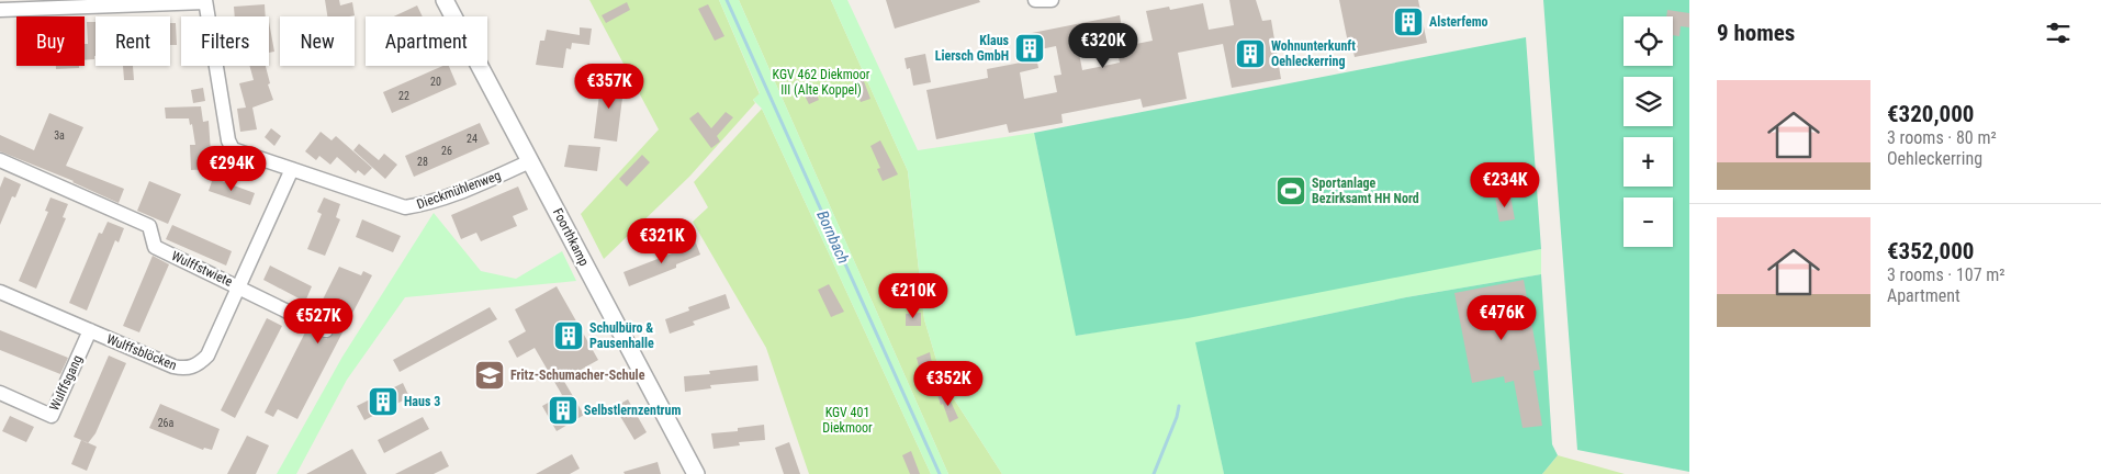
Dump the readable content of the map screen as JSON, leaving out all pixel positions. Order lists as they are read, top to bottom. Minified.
{"streets":{"street":["Dieckmühlenweg","Foorthkamp","Wulffstwiete","Wulffsblöcken","Wulffsgang"]},"crossings":[["Dieckmühlenweg","Foorthkamp"],["Dieckmühlenweg","Wulffsblöcken"],["Wulffstwiete","Wulffsblöcken"],["Wulffsblöcken","Wulffsgang"]],"water":["Bornbach"],"parks":["KGV 462 Diekmoor III (Alte Koppel)","KGV 401 Diekmoor"],"places":{"building":["Alsterfemo","Klaus Liersch GmbH","Wohnunterkunft Oehleckerring","Schulbüro & Pausenhalle","Haus 3","Selbstlernzentrum"],"sports":["Sportanlage Bezirksamt HH Nord"],"school or university":["Fritz-Schumacher-Schule"]},"house_numbers":["20","22","3a","24","26","28","26a"],"page":{"heading":"9 homes","map_buttons":["+","−"],"chip":["Buy","Rent","Filters","New","Apartment"],"price":["€320K","€357K","€294K","€234K","€321K","€210K","€476K","€527K","€352K"],"list":[{"name":"€320,000","note":"3 rooms · 80 m² · Oehleckerring"},{"name":"€352,000","note":"3 rooms · 107 m² · Apartment"}]}}
